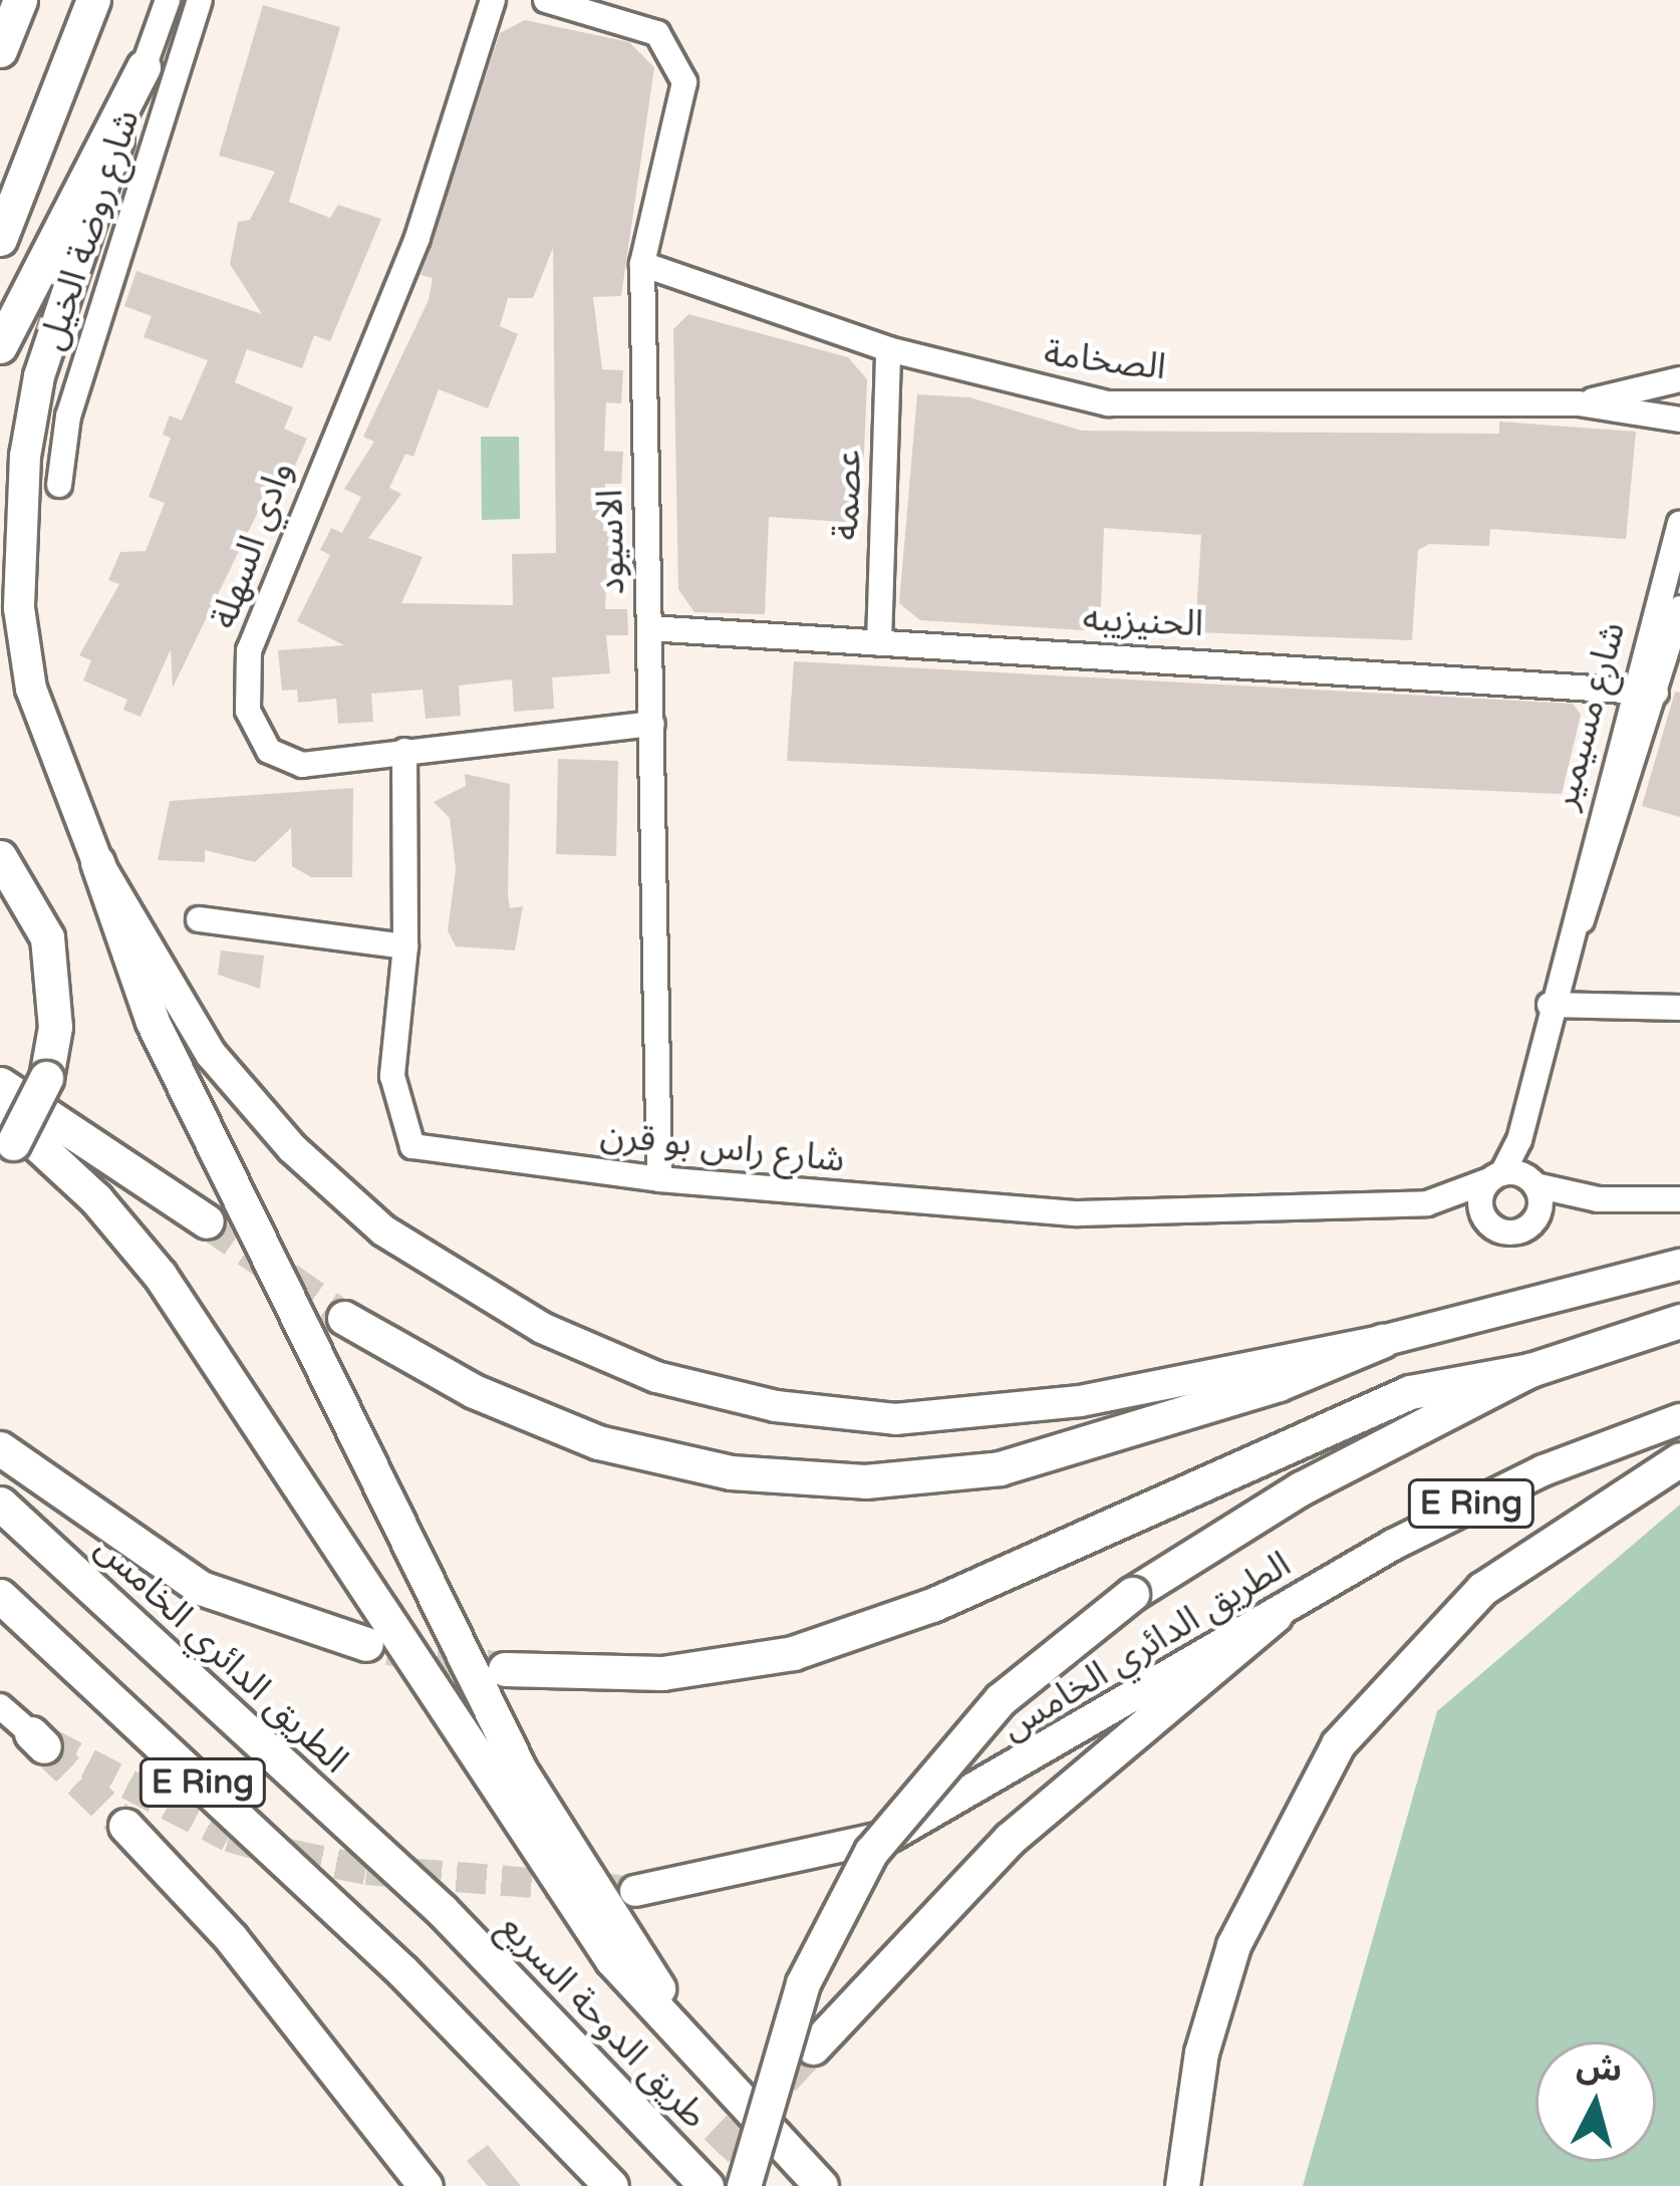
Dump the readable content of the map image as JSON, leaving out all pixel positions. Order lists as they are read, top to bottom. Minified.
{"streets":{"highway":["شارع روضة الخيل","E Ring","الطريق الدائري الخامس","طريق الدوحة السريع"],"street":["الصخامة","عصمة","الاسيود","وادي السهلة","الحنيزيبه","شارع مسيمير","شارع راس بو قرن"]},"crossings":[["الصخامة","عصمة"],["الصخامة","الاسيود"],["عصمة","الحنيزيبه"],["الاسيود","وادي السهلة"],["الاسيود","الحنيزيبه"],["الاسيود","شارع راس بو قرن"],["وادي السهلة","شارع راس بو قرن"],["الحنيزيبه","شارع مسيمير"],["شارع مسيمير","شارع راس بو قرن"],["الطريق الدائري الخامس","طريق الدوحة السريع"]],"north":"top"}
